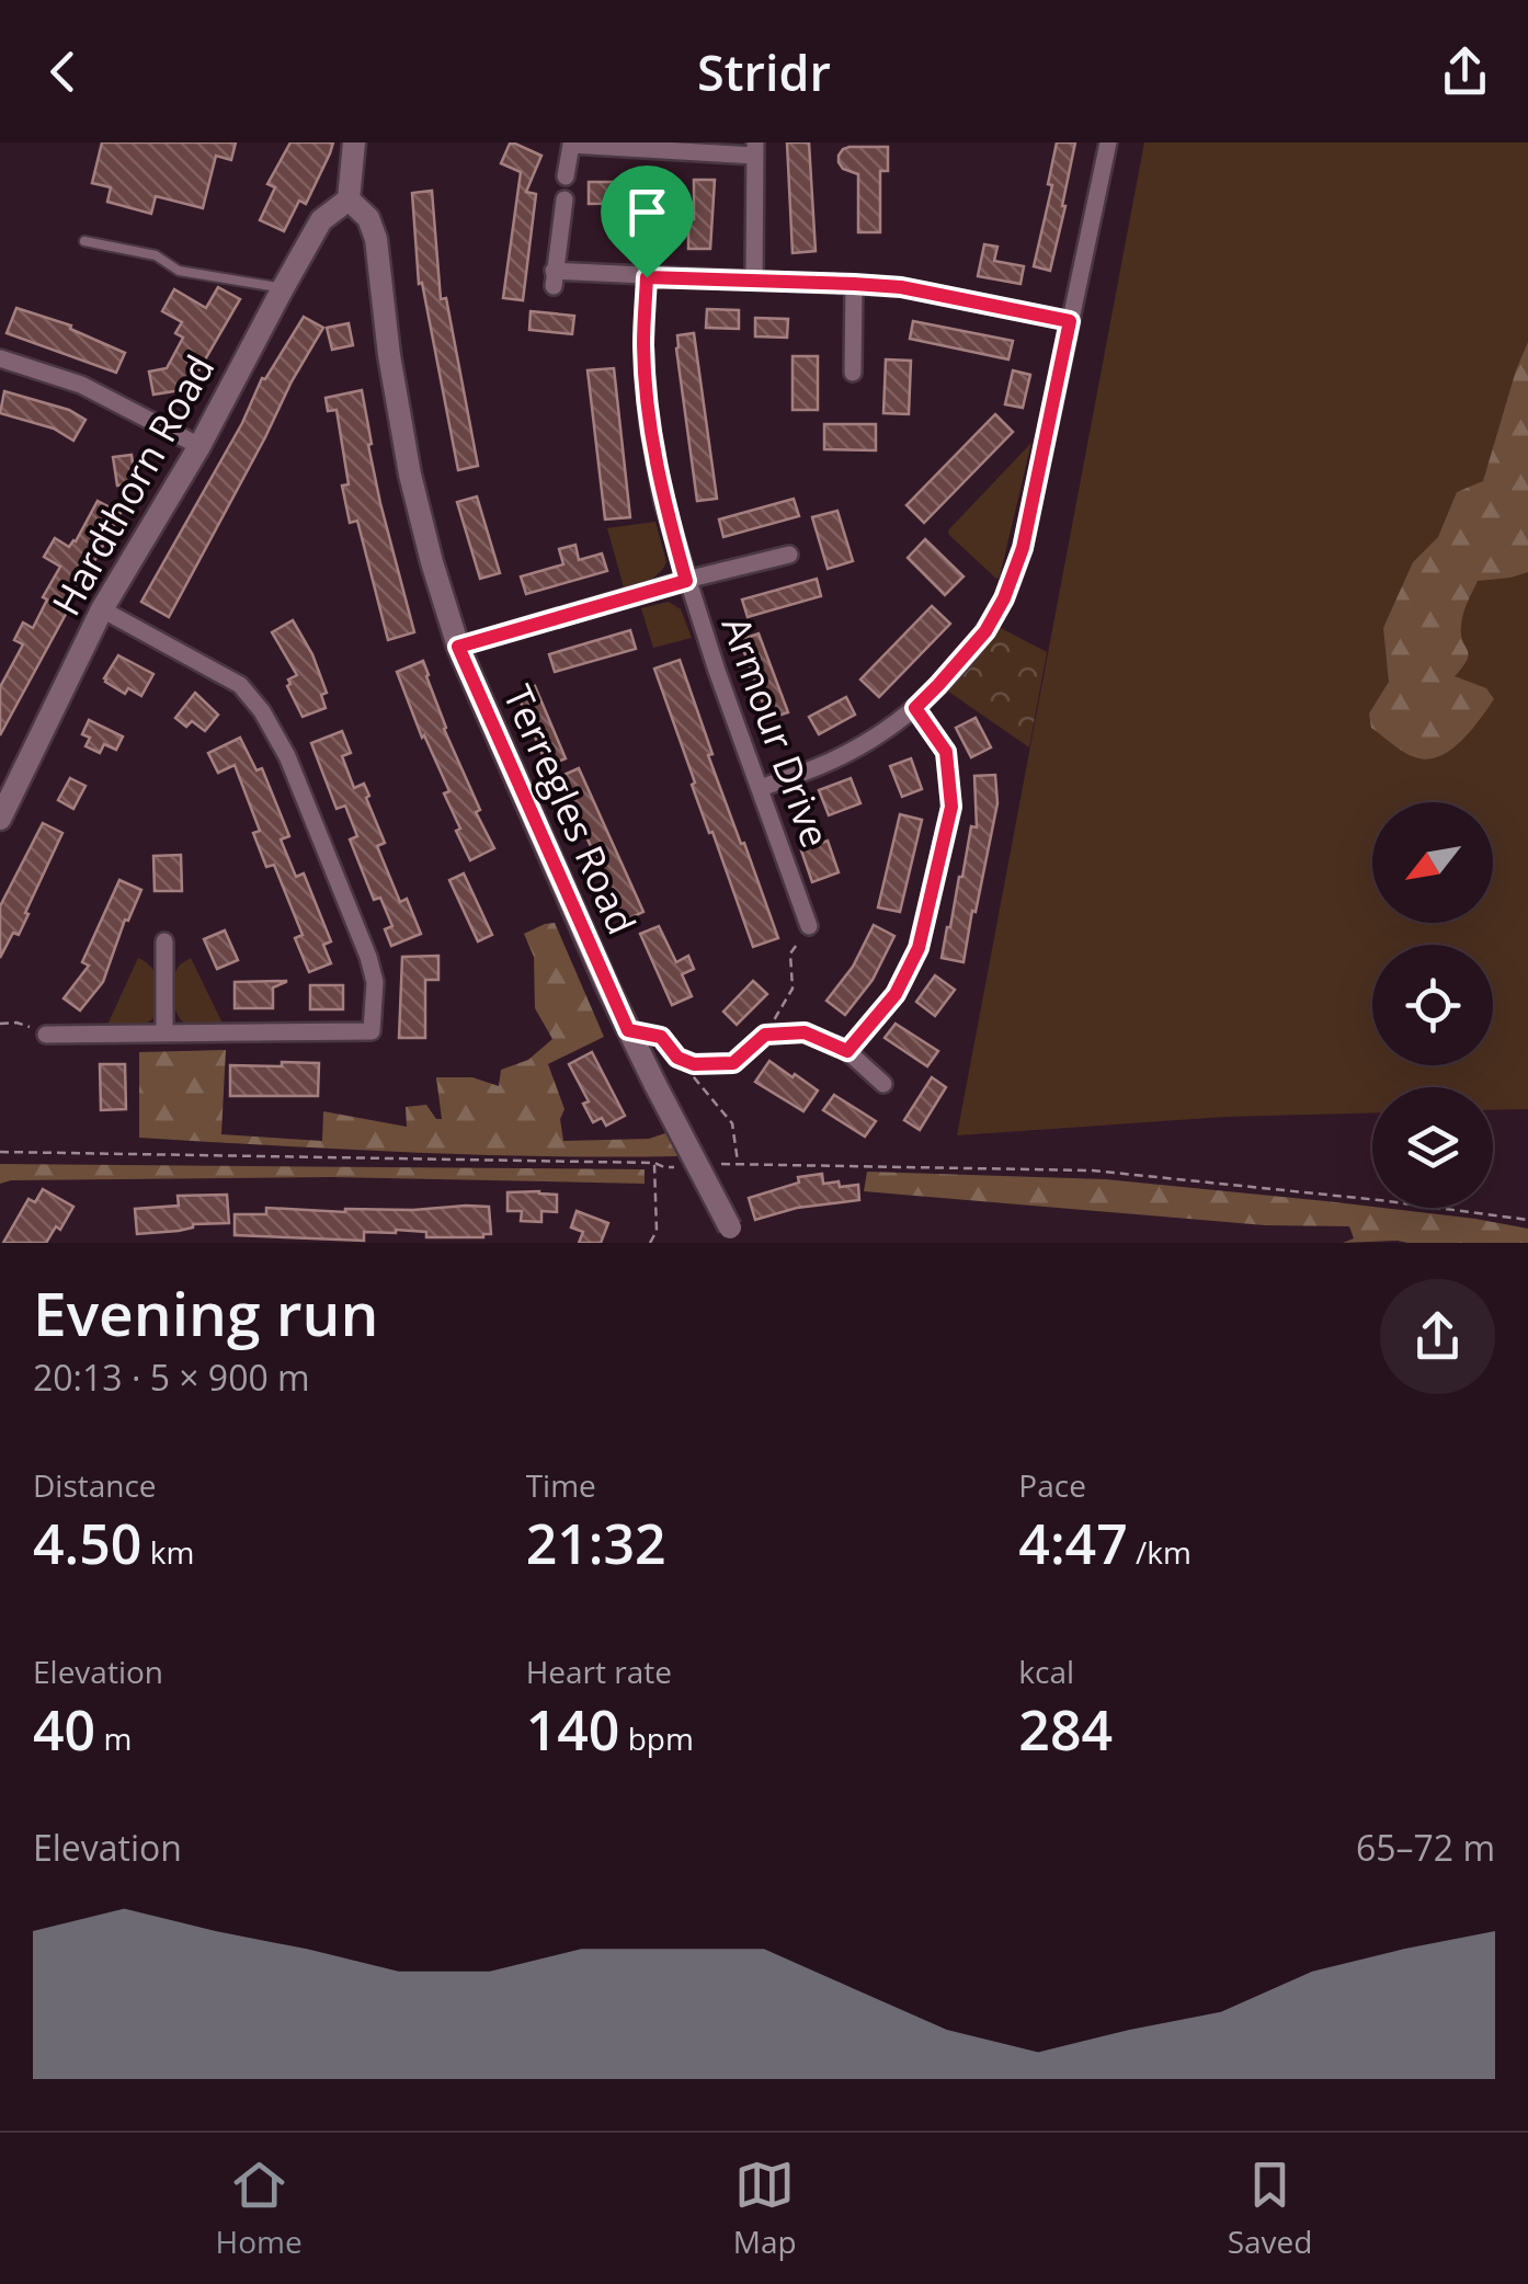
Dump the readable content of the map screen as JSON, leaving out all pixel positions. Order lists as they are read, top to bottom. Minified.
{"streets":{"street":["Hardthorn Road","Armour Drive","Terregles Road"]},"crossings":[["Hardthorn Road","Terregles Road"]],"north":"bottom left","page":{"header":"Stridr","heading":["Evening run","20:13 · 5 × 900 m"],"stats":[["Distance","4.50 km"],["Time","21:32"],["Pace","4:47 /km"],["Elevation","40 m"],["Heart rate","140 bpm"],["kcal","284"]],"chart":["Elevation","65–72 m"],"tabs":["Home","Map","Saved"]}}
